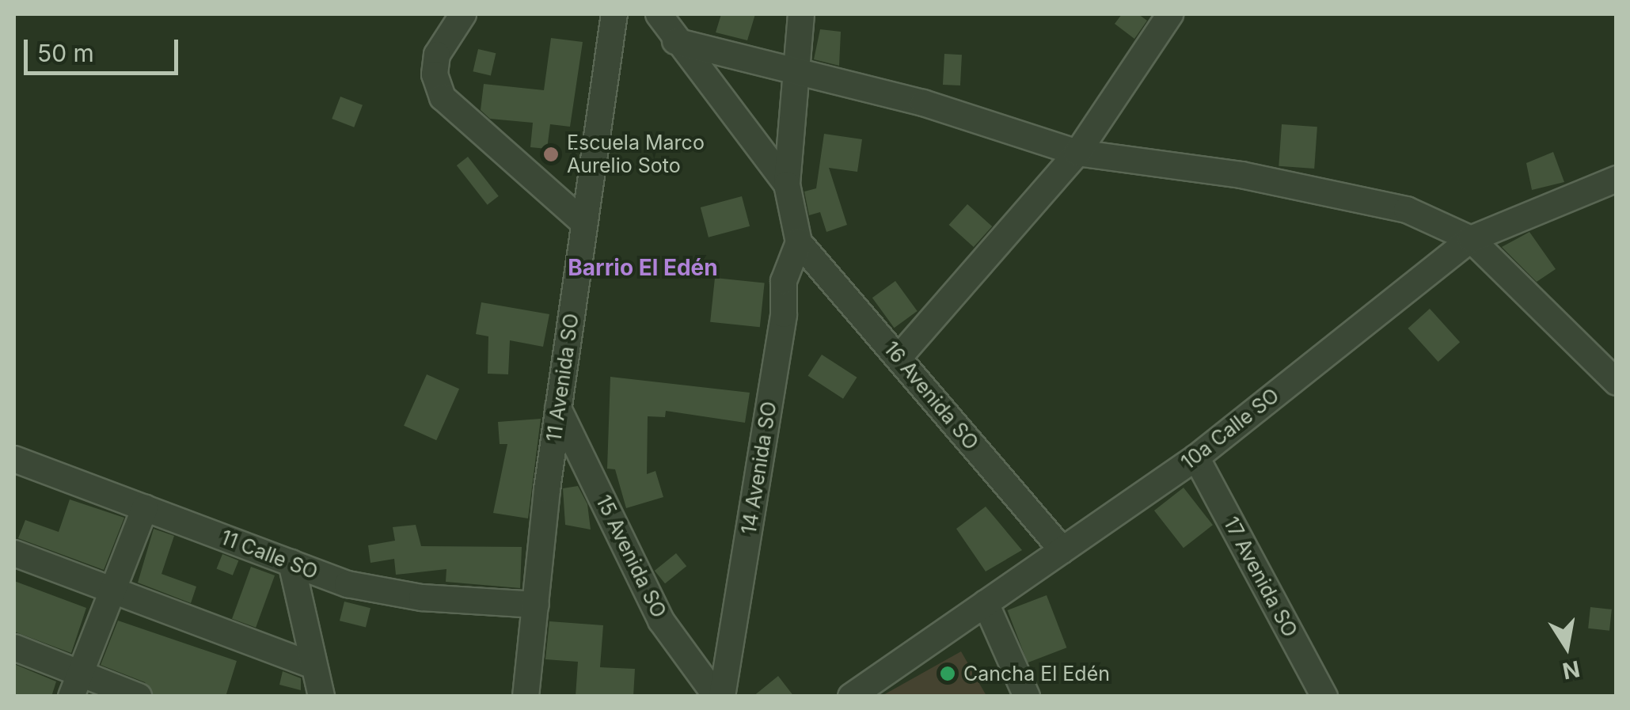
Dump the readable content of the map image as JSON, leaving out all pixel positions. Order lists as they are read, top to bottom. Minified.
{"streets":{"street":["11 Avenida SO","16 Avenida SO","10a Calle SO","14 Avenida SO","11 Calle SO","15 Avenida SO","17 Avenida SO"]},"crossings":[["11 Avenida SO","11 Calle SO"],["11 Avenida SO","15 Avenida SO"],["16 Avenida SO","10a Calle SO"],["16 Avenida SO","14 Avenida SO"],["10a Calle SO","17 Avenida SO"],["14 Avenida SO","15 Avenida SO"]],"districts":["Barrio El Edén"],"places":["Escuela Marco Aurelio Soto","Cancha El Edén"],"scale_bar":"50 m","north":"bottom"}
